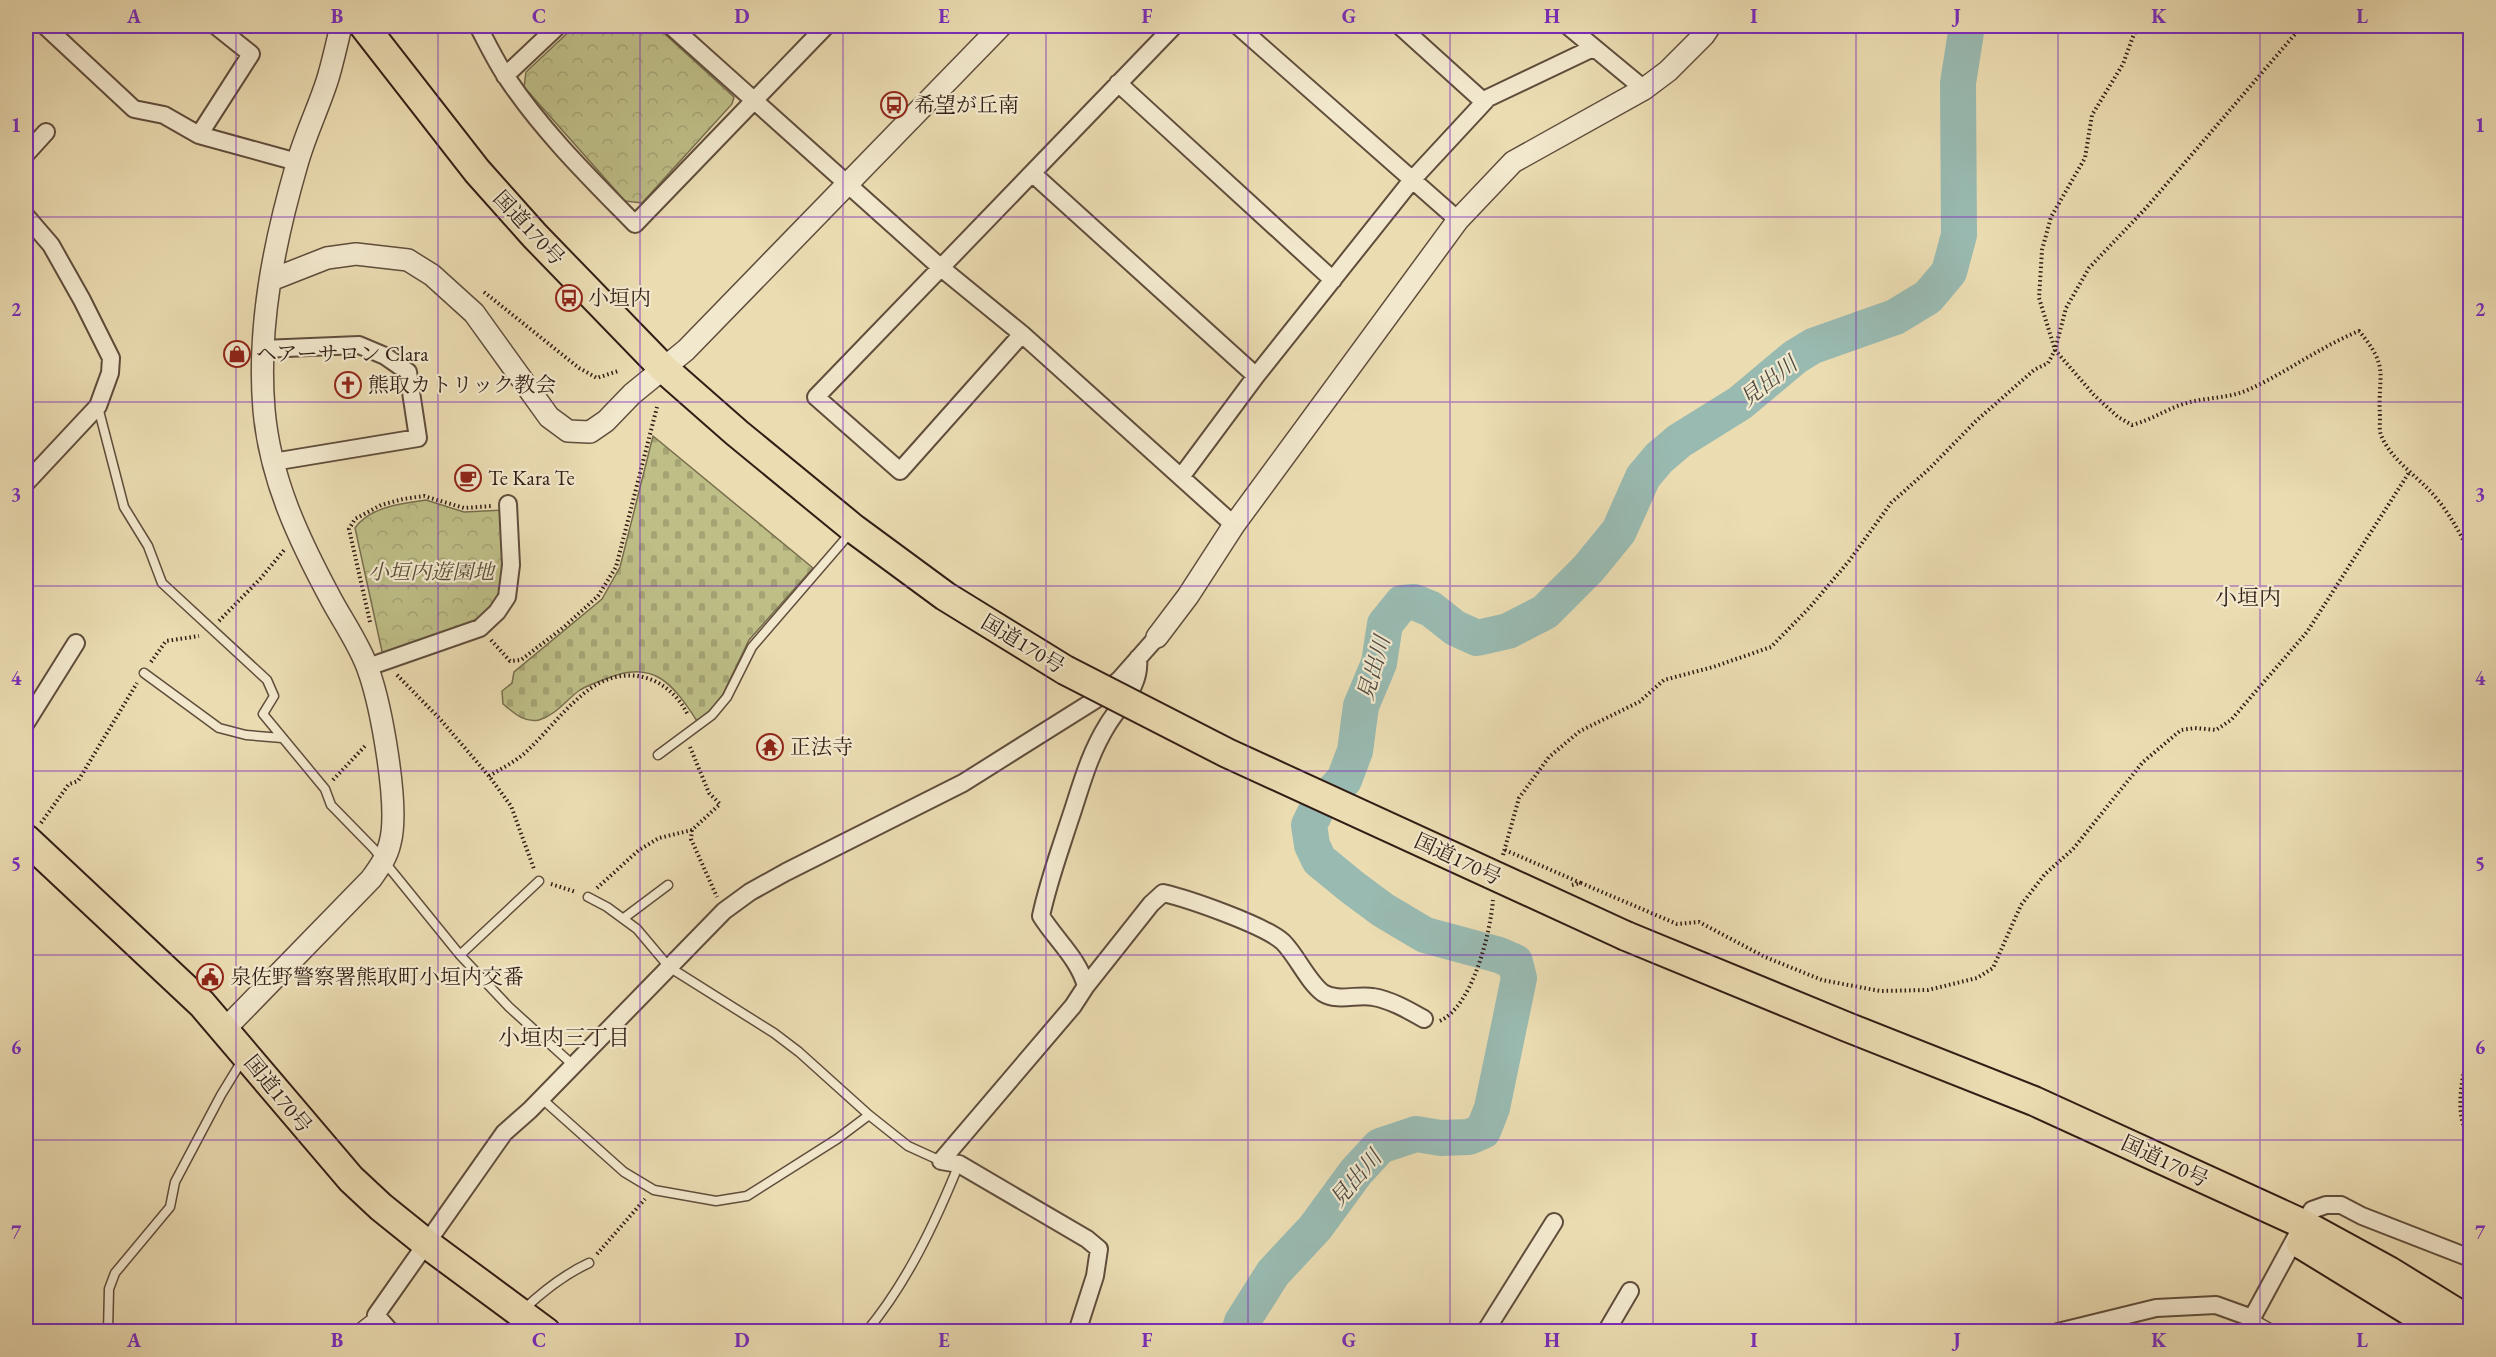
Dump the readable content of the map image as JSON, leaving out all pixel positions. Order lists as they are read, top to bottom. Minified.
{"streets":{"highway":["国道170号"]},"districts":["小垣内","小垣内三丁目"],"water":["見出川"],"parks":["小垣内遊園地"],"places":{"bus stop":["希望が丘南","小垣内"],"shop":["ヘアーサロン Clara"],"church":["熊取カトリック教会"],"cafe":["Te Kara Te"],"temple":["正法寺"],"public building":["泉佐野警察署熊取町小垣内交番"]},"grid":{"columns":["A","B","C","D","E","F","G","H","I","J","K","L"],"rows":["1","2","3","4","5","6","7"]}}
